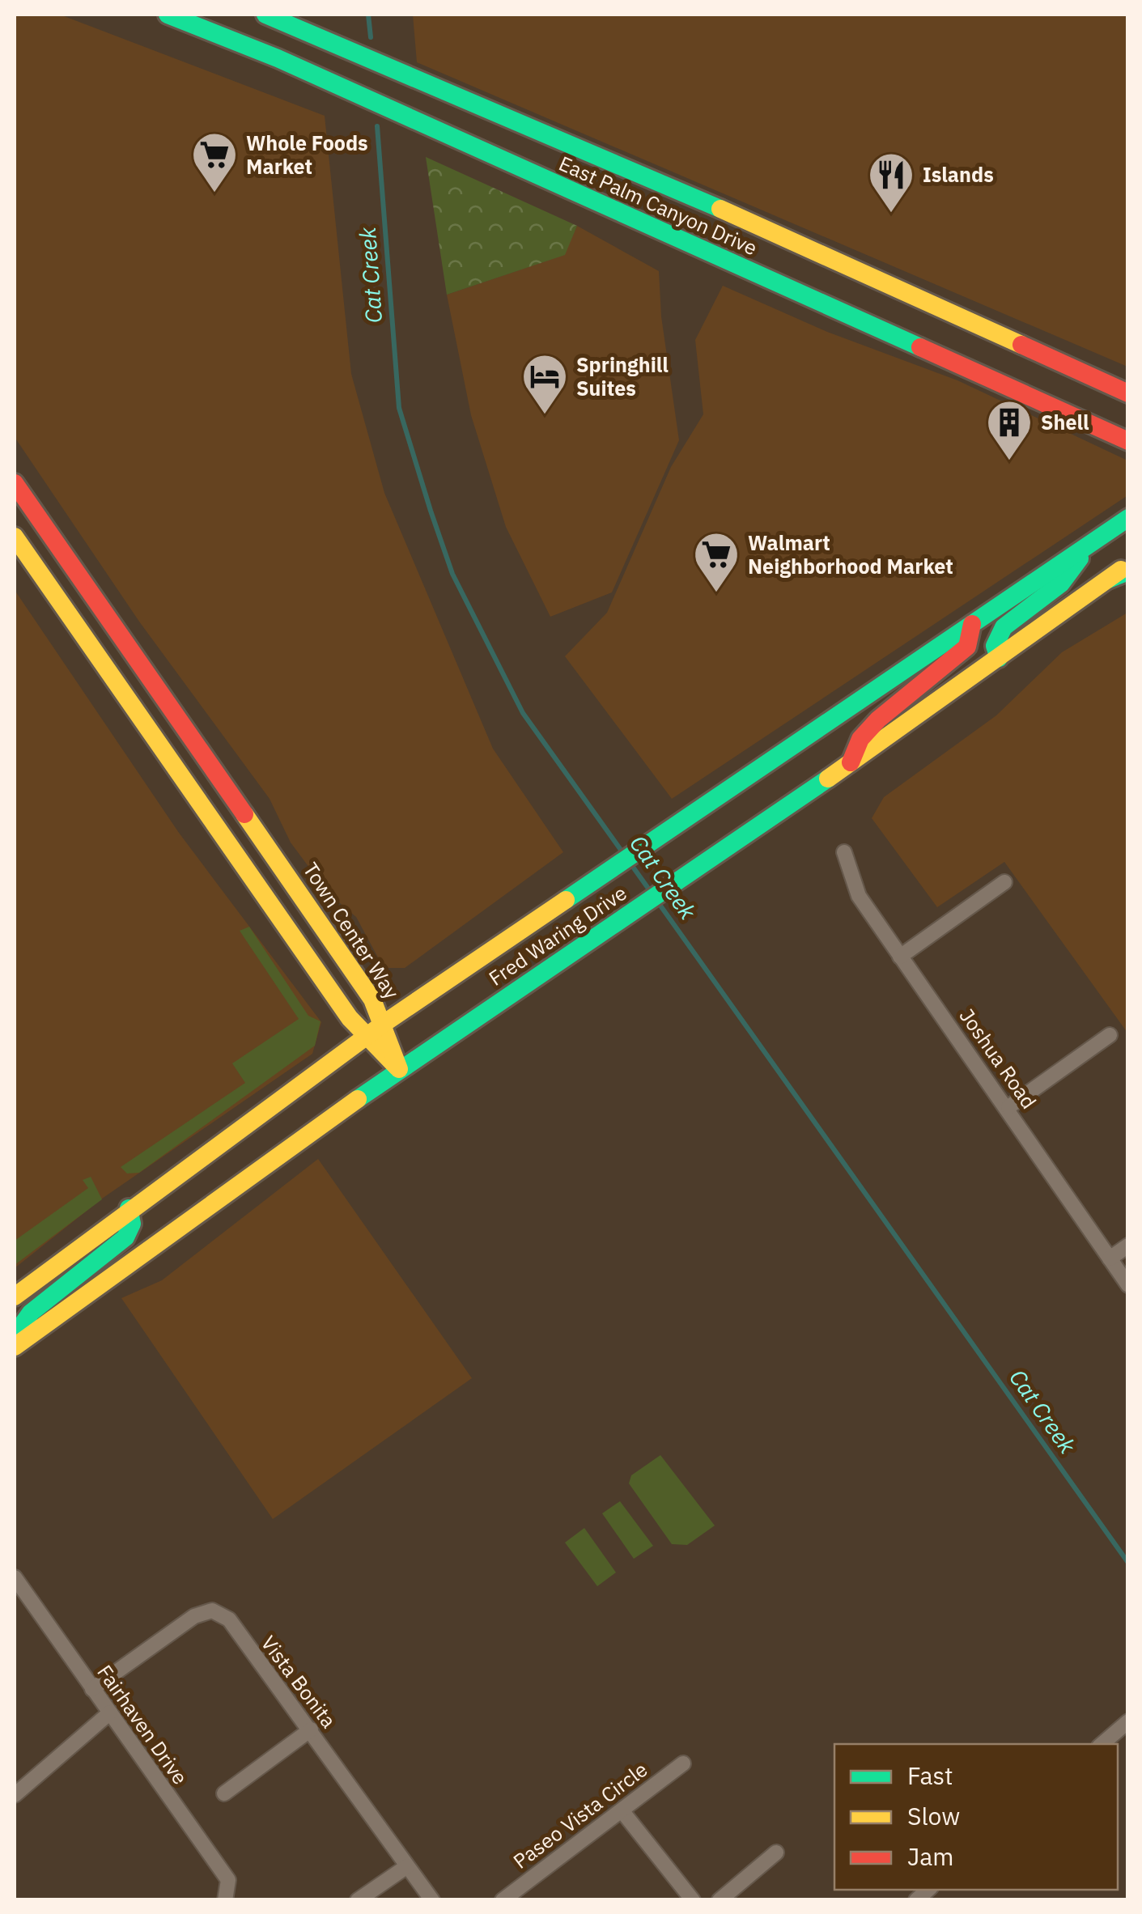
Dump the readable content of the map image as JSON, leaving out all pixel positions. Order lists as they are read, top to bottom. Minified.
{"streets":{"main road":["East Palm Canyon Drive","Town Center Way","Fred Waring Drive"],"street":["Joshua Road","Vista Bonita","Fairhaven Drive","Paseo Vista Circle"]},"crossings":[["Town Center Way","Fred Waring Drive"],["Vista Bonita","Fairhaven Drive"]],"water":["Cat Creek"],"places":{"supermarket":["Whole Foods Market","Walmart Neighborhood Market"],"restaurant":["Islands"],"hotel":["Springhill Suites"],"building":["Shell"]},"legend":["Fast","Slow","Jam"]}
